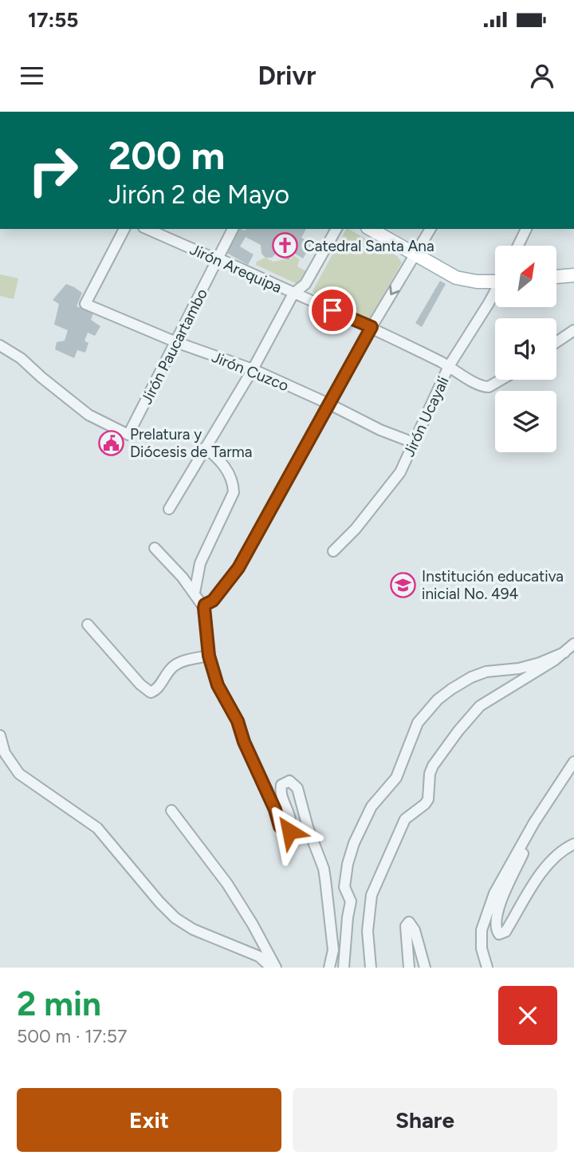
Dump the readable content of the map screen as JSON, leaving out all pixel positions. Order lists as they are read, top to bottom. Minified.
{"streets":{"street":["Jirón Arequipa","Jirón Paucartambo","Jirón Cuzco","Jirón Ucayali"]},"crossings":[["Jirón Arequipa","Jirón Paucartambo"],["Jirón Arequipa","Jirón Ucayali"],["Jirón Paucartambo","Jirón Cuzco"],["Jirón Cuzco","Jirón Ucayali"]],"places":{"church":["Catedral Santa Ana"],"public building":["Prelatura y Diócesis de Tarma"],"school or university":["Institución educativa inicial No. 494"]},"north":"top right","page":{"status":"17:55","header":"Drivr","turn":["200 m","Jirón 2 de Mayo"],"heading":["2 min","500 m · 17:57"],"buttons":["Exit","Share"]}}
